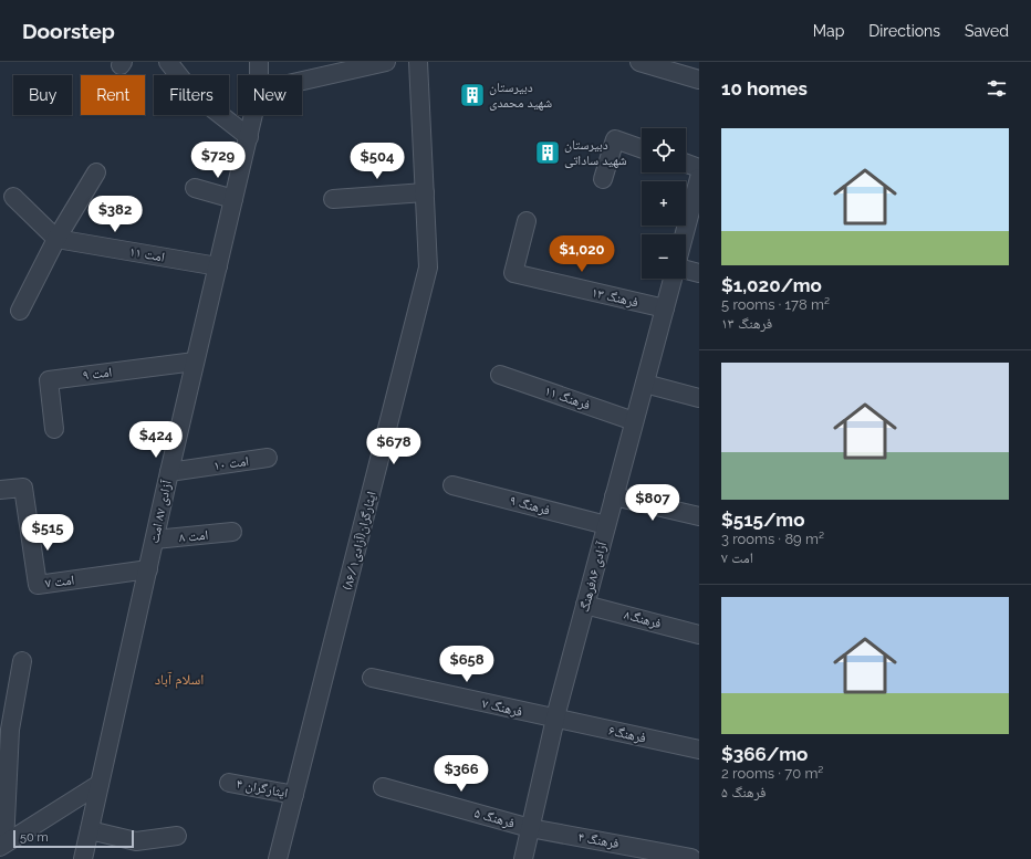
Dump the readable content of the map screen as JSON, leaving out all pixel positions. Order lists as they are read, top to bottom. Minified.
{"streets":{"street":["امت ۱۱","فرهنگ ۱۳","امت ۹","فرهنگ ۱۱","امت ۱۰","فرهنگ ۹","آزادی ۸۷ امت","امت ۸","ایثارگران(آزادی۸۶/۱)","آزادی ۸۶فرهنگ","امت ۷","فرهنگ۸","فرهنگ ۷","فرهنگ۶","ایثارگران ۴","فرهنگ ۵","فرهنگ ۴"]},"crossings":[["امت ۱۱","آزادی ۸۷ امت"],["فرهنگ ۱۳","آزادی ۸۶فرهنگ"],["امت ۹","آزادی ۸۷ امت"],["فرهنگ ۱۱","آزادی ۸۶فرهنگ"],["امت ۱۰","آزادی ۸۷ امت"],["فرهنگ ۹","آزادی ۸۶فرهنگ"],["آزادی ۸۷ امت","امت ۸"],["آزادی ۸۷ امت","امت ۷"],["ایثارگران(آزادی۸۶/۱)","ایثارگران ۴"],["آزادی ۸۶فرهنگ","فرهنگ۸"],["آزادی ۸۶فرهنگ","فرهنگ ۷"],["آزادی ۸۶فرهنگ","فرهنگ۶"],["آزادی ۸۶فرهنگ","فرهنگ ۵"],["آزادی ۸۶فرهنگ","فرهنگ ۴"],["فرهنگ ۷","فرهنگ۶"],["فرهنگ ۵","فرهنگ ۴"]],"districts":["اسلام آباد"],"places":{"building":["دبیرستان شهید محمدی","دبیرستان شهید ساداتی"]},"scale_bar":"50 m","page":{"header":"Doorstep","nav":["Map","Directions","Saved"],"heading":"10 homes","chip":["Buy","Rent","Filters","New"],"list":[{"name":"$1,020/mo","note":"5 rooms · 178 m² · فرهنگ ۱۳"},{"name":"$515/mo","note":"3 rooms · 89 m² · امت ۷"},{"name":"$366/mo","note":"2 rooms · 70 m² · فرهنگ ۵"}],"map_buttons":["+","−"],"price":["$729","$504","$382","$1,020","$424","$678","$807","$515","$658","$366"],"scale":"50 m"}}
